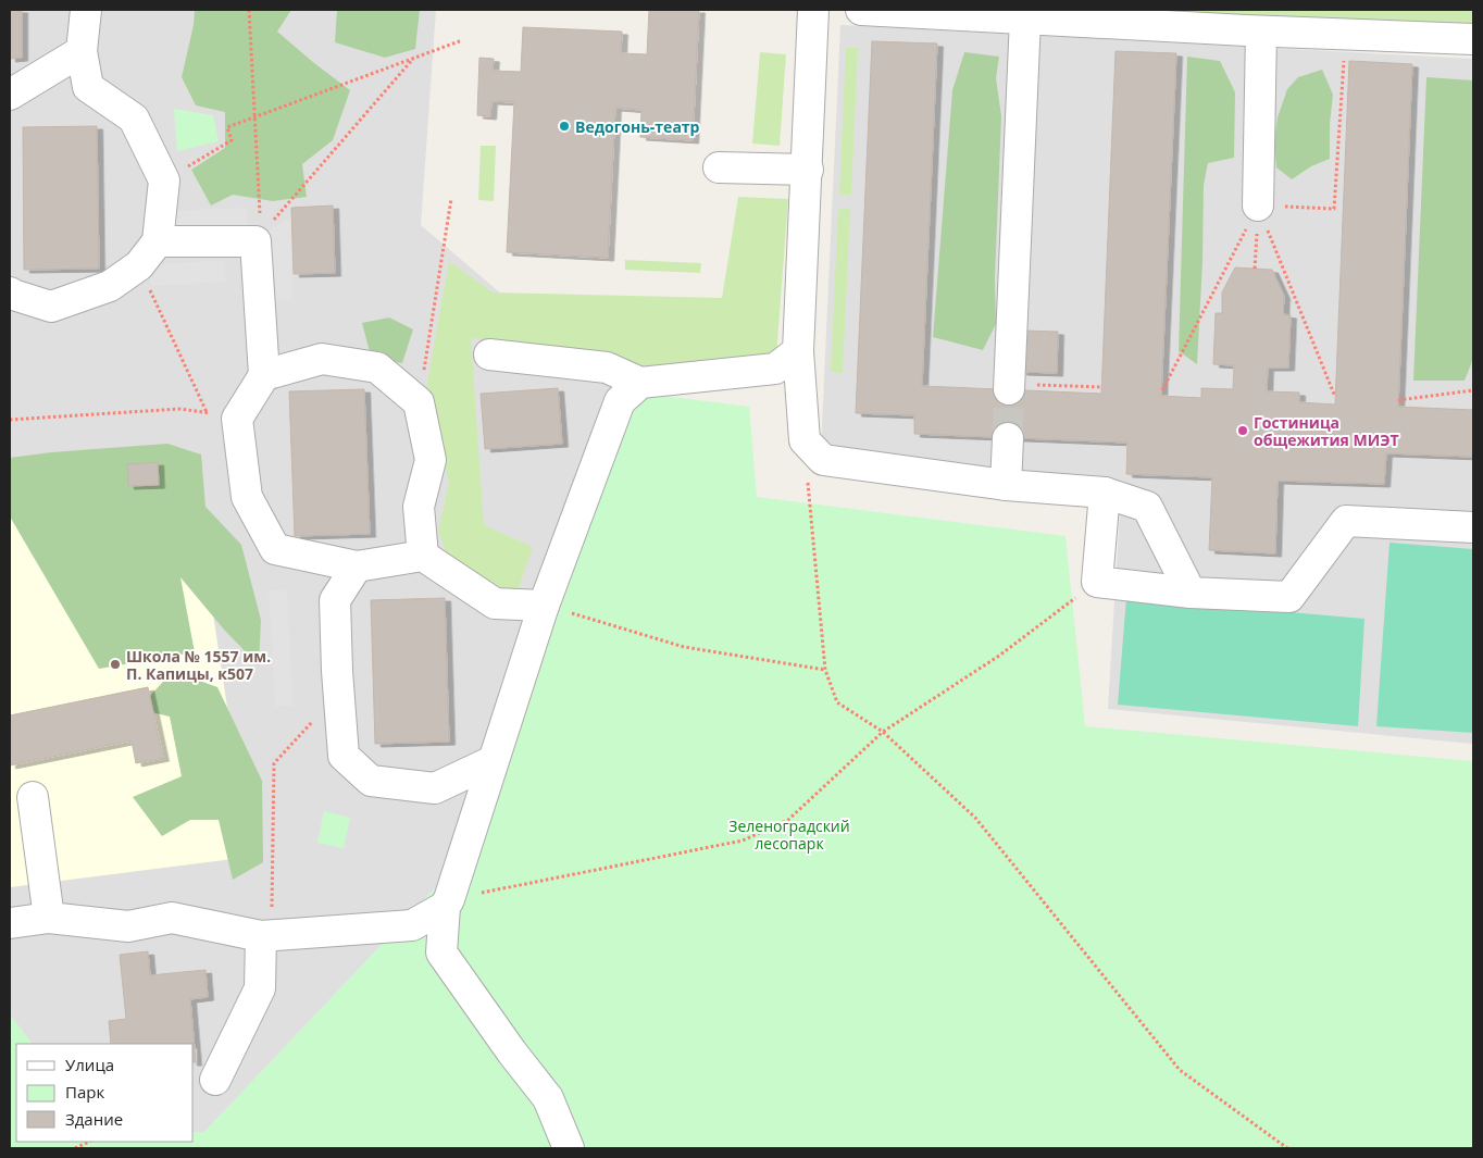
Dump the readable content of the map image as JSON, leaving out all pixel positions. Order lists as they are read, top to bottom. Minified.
{"parks":["Зеленоградский лесопарк"],"places":["Ведогонь-театр","Гостиница общежития МИЭТ","Школа № 1557 им. П. Капицы, к507"],"legend":["Улица","Парк","Здание"]}
